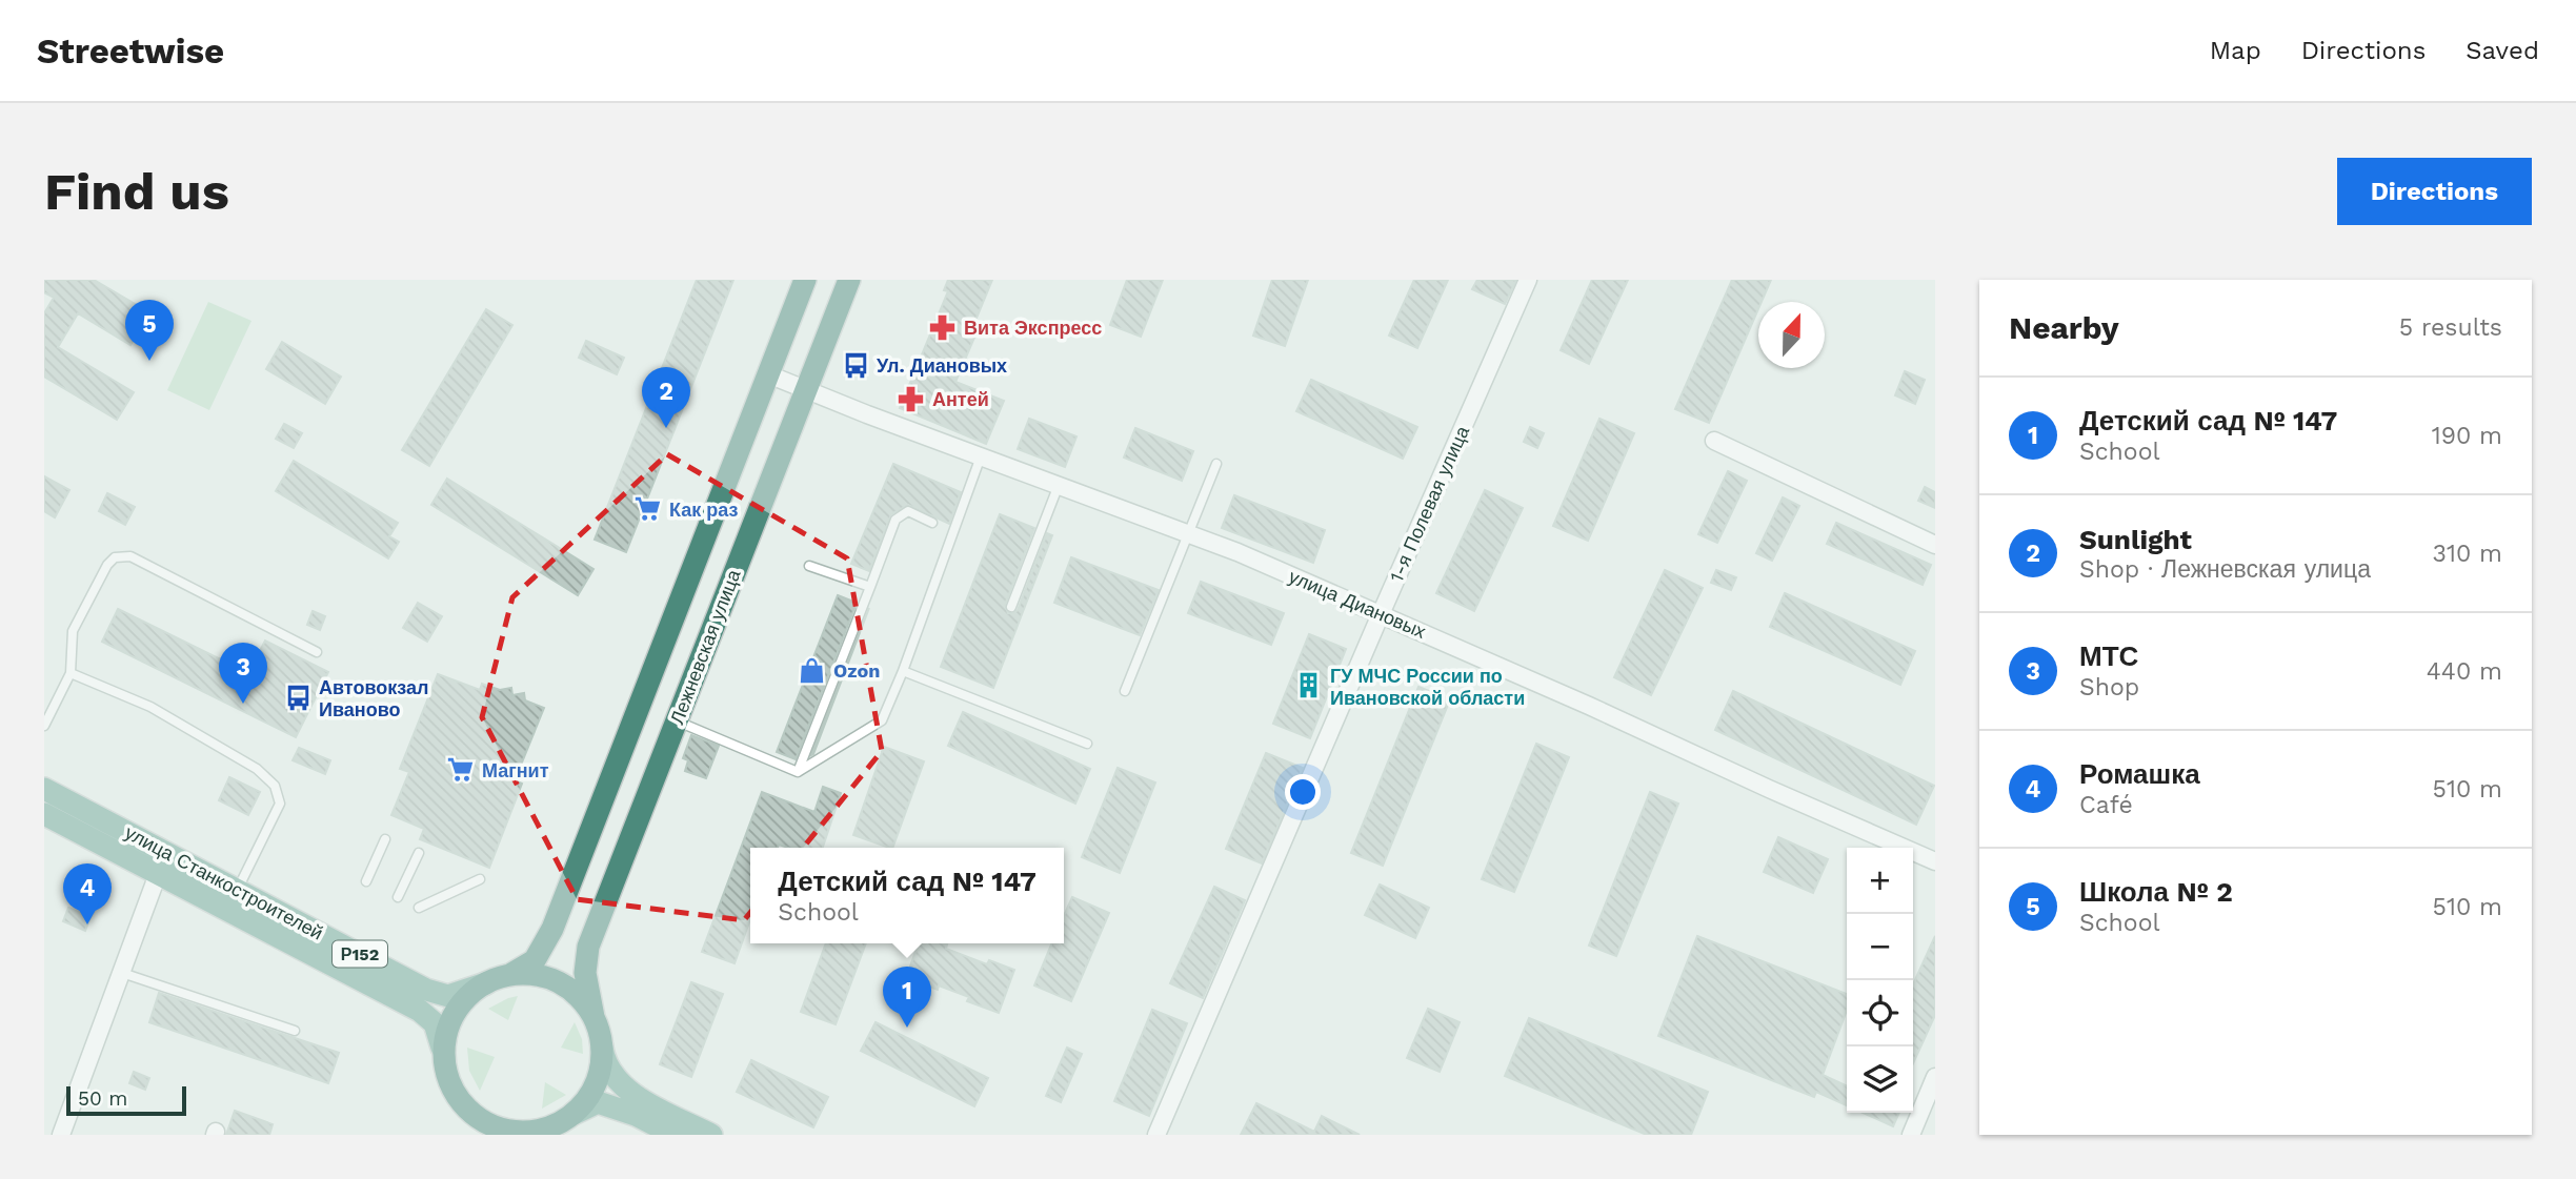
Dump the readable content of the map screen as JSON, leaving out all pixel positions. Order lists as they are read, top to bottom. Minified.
{"streets":{"highway":["Лежневская улица"],"main road":["улица Станкостроителей","Р152"],"street":["1-я Полевая улица","улица Диановых"]},"crossings":[["1-я Полевая улица","улица Диановых"],["улица Диановых","Лежневская улица"],["Лежневская улица","улица Станкостроителей"]],"places":{"pharmacy":["Вита Экспресс","Антей"],"bus stop":["Ул. Диановых","Автовокзал Иваново"],"supermarket":["Как раз","Магнит"],"shop":["Ozon"],"building":["ГУ МЧС России по Ивановской области"]},"scale_bar":"50 m","north":"top","page":{"header":"Streetwise","nav":["Map","Directions","Saved"],"buttons":"Directions","title":"Find us","heading":["Nearby","5 results"],"pins":["5","2","3","4","1"],"list":[{"mark":"1","name":"Детский сад № 147","note":"School","value":"190 m"},{"mark":"2","name":"Sunlight","note":"Shop · Лежневская улица","value":"310 m"},{"mark":"3","name":"МТС","note":"Shop","value":"440 m"},{"mark":"4","name":"Ромашка","note":"Café","value":"510 m"},{"mark":"5","name":"Школа № 2","note":"School","value":"510 m"}],"map_buttons":["+","−"],"popup":["Детский сад № 147","School"],"scale":"50 m"}}
